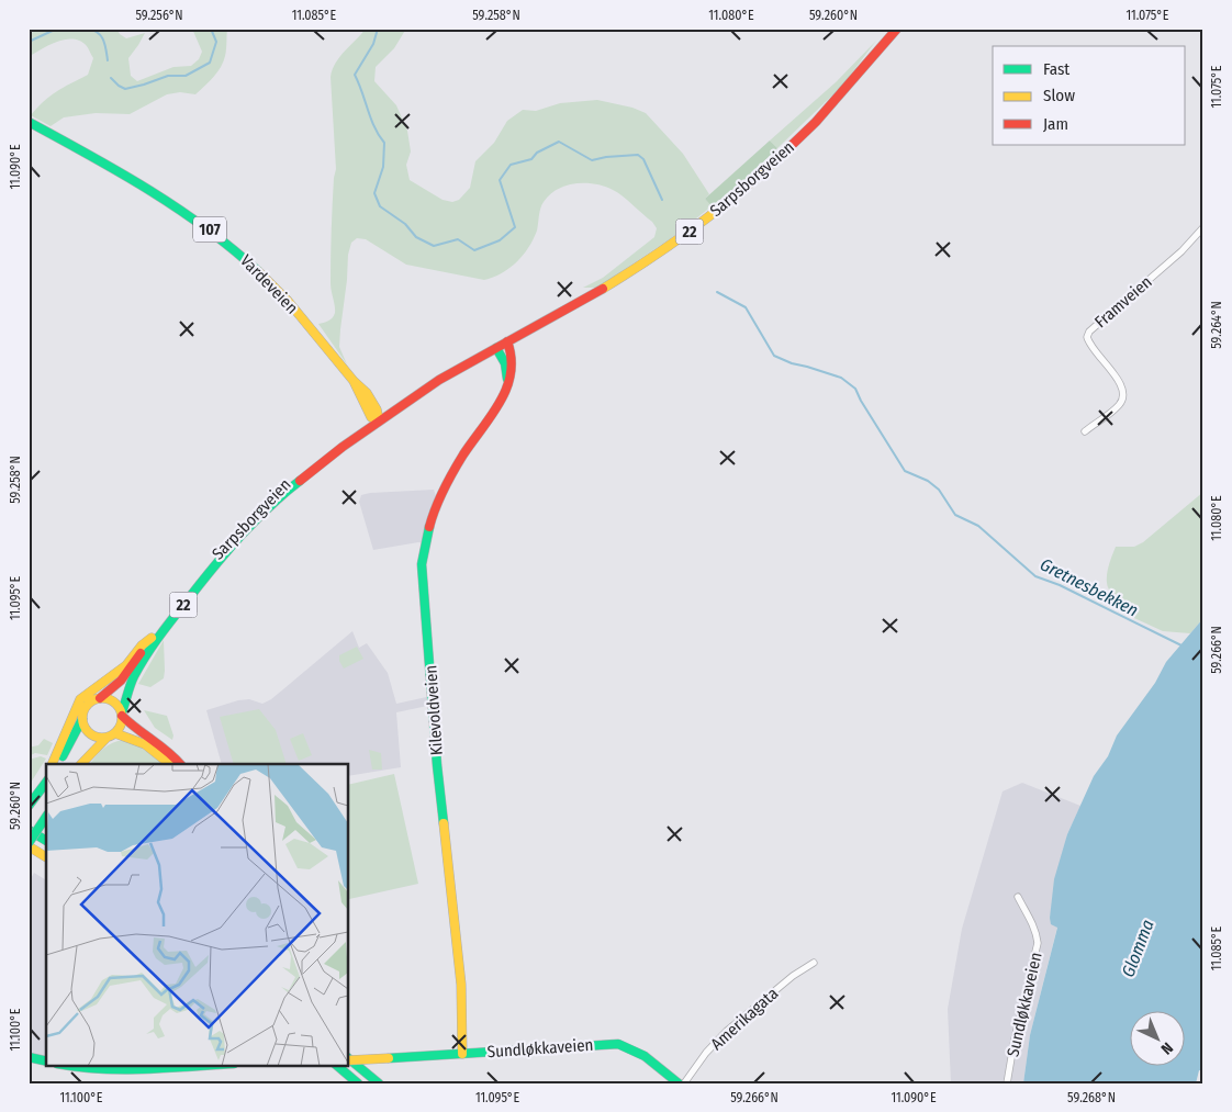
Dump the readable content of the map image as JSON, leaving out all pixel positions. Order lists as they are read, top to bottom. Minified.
{"streets":{"main road":["Sarpsborgveien","107","22","Vardeveien","Kilevoldveien","Sundløkkaveien"],"street":["Framveien","Amerikagata"]},"crossings":[["Sarpsborgveien","22"],["Sarpsborgveien","Vardeveien"],["Sarpsborgveien","Kilevoldveien"],["Kilevoldveien","Sundløkkaveien"]],"water":["Gretnesbekken","Glomma"],"legend":["Fast","Slow","Jam"],"north":"bottom right","coordinates":["59.256°N","11.085°E","59.258°N","11.080°E","59.260°N","11.075°E","11.090°E","59.264°N","11.095°E","59.266°N","11.100°E","59.268°N"]}
